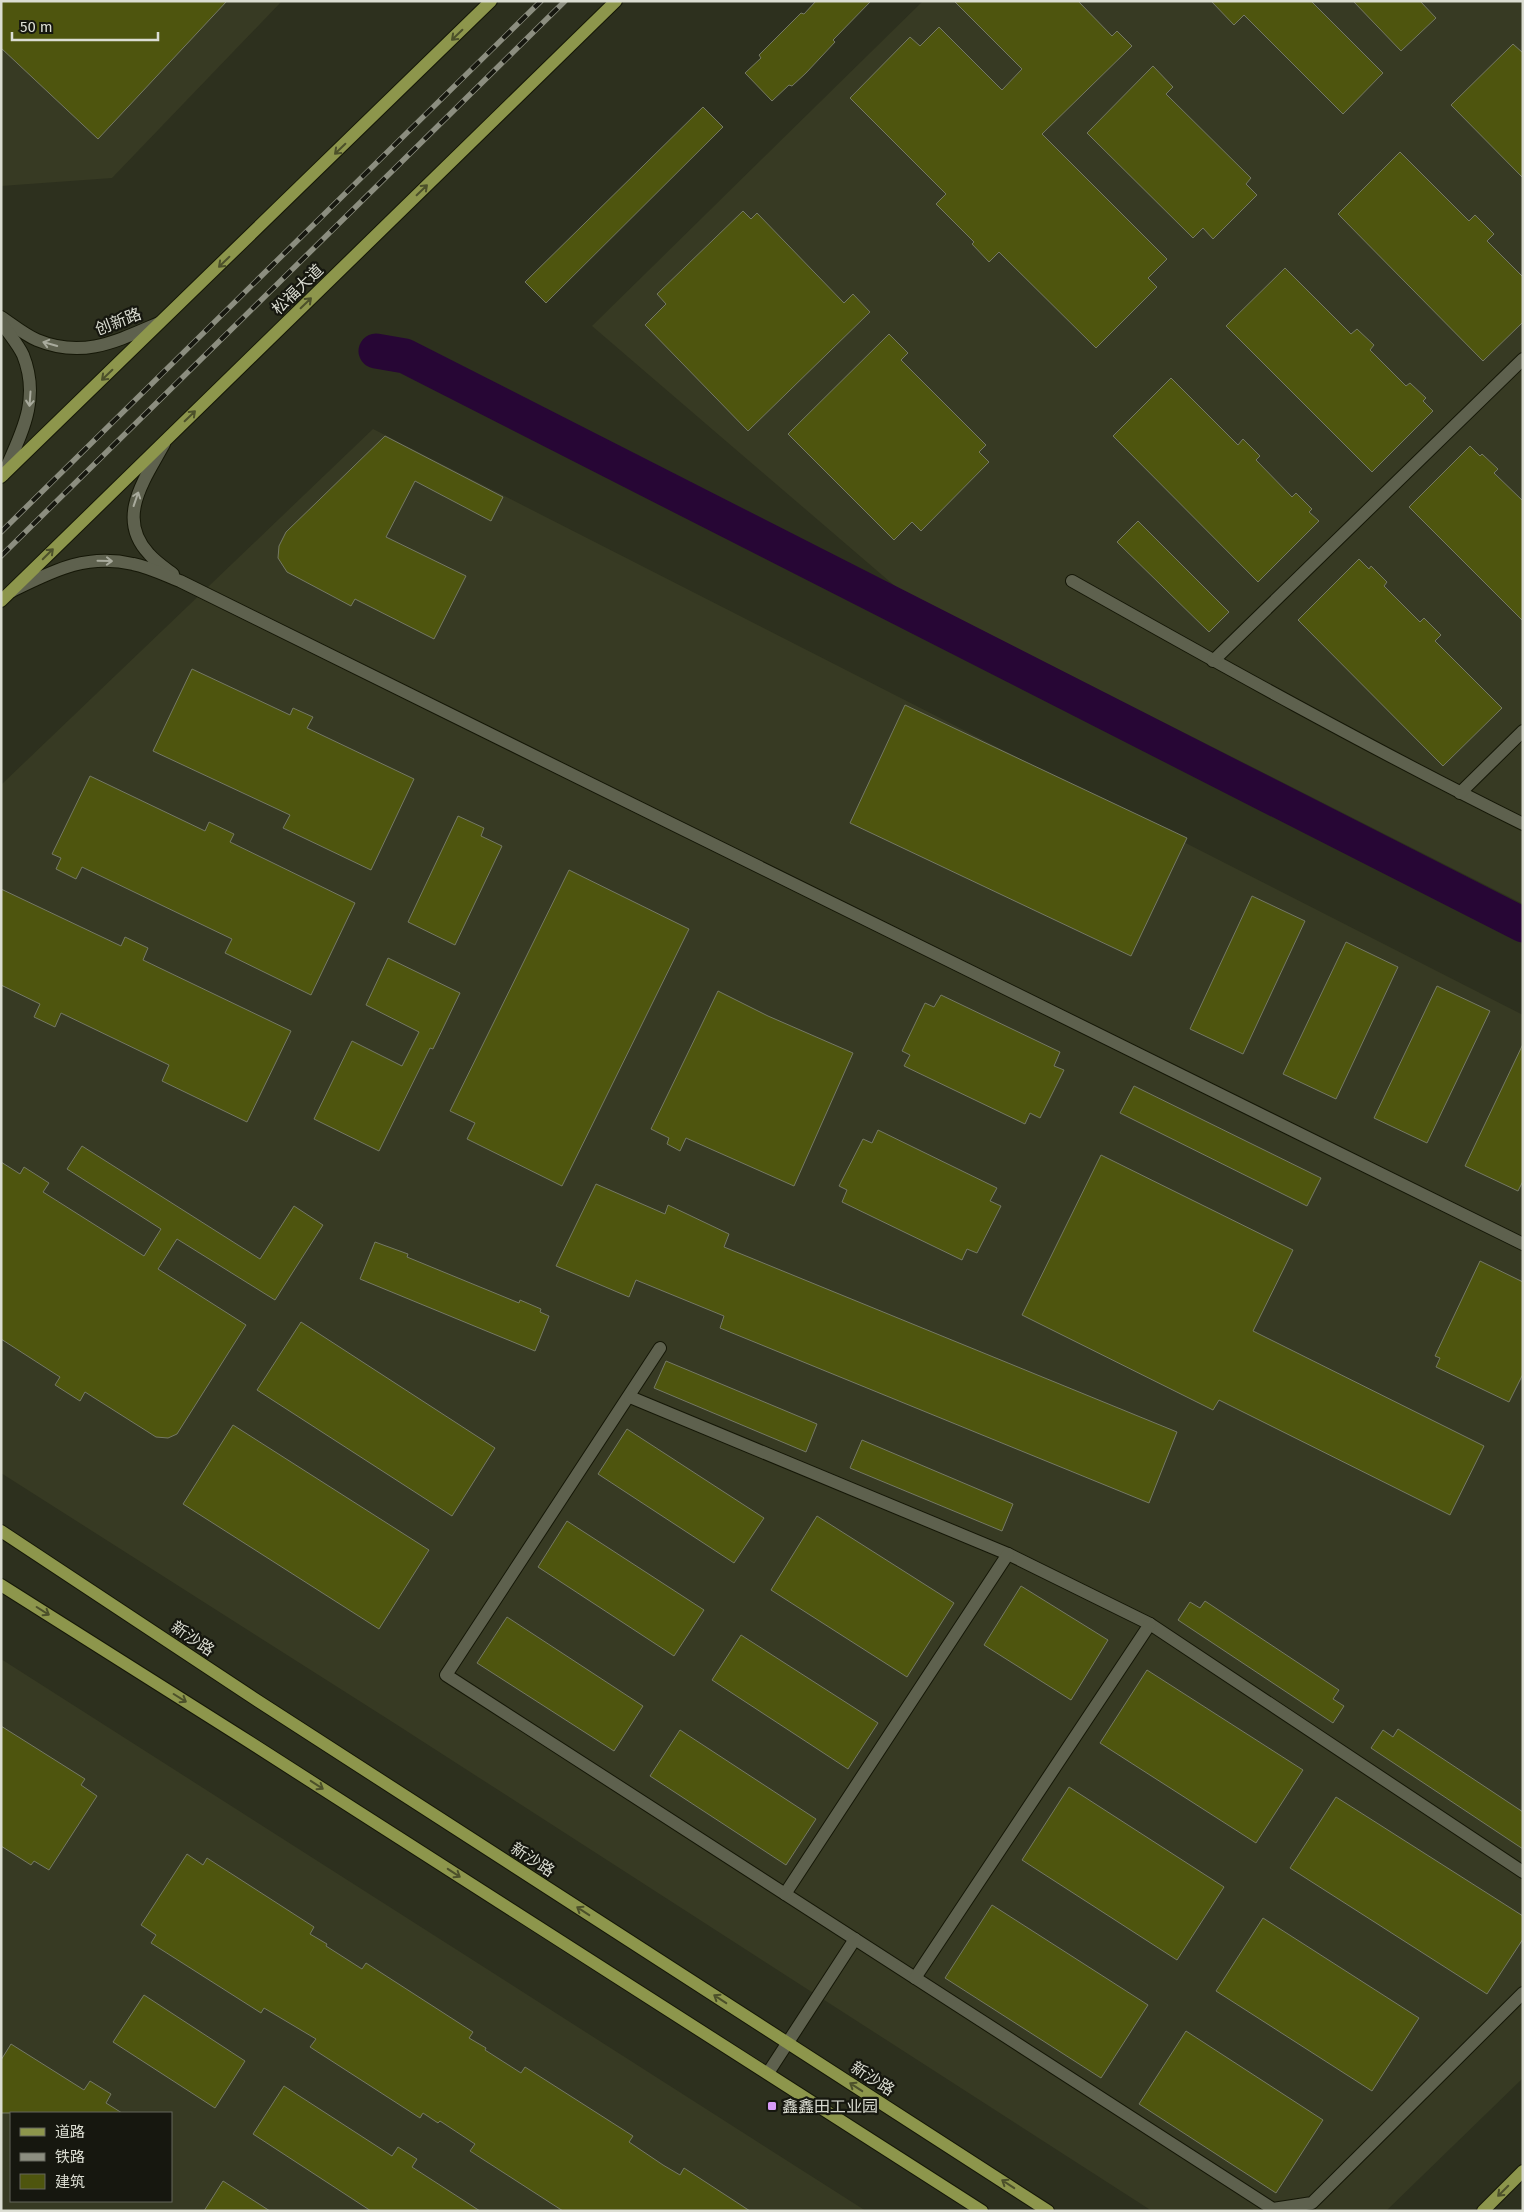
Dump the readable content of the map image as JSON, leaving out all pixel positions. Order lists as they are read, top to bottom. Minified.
{"streets":{"main road":["松福大道","新沙路"],"street":["创新路"]},"one_way":["创新路"],"places":{"transit":["鑫鑫田工业园"]},"legend":["道路","铁路","建筑"],"scale_bar":"50 m"}
